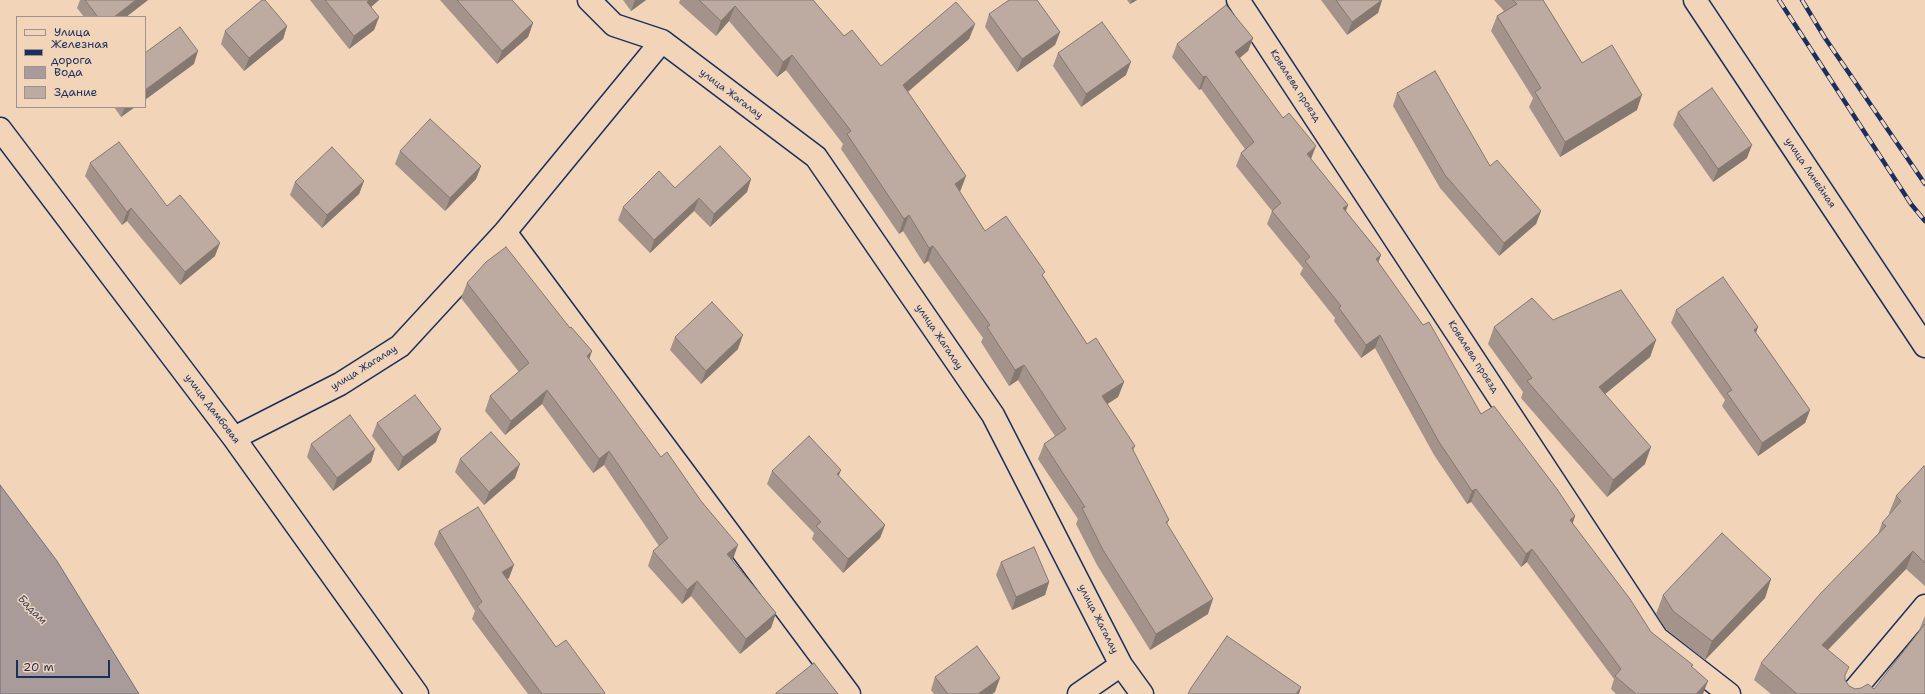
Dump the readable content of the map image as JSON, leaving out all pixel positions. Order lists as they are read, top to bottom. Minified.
{"streets":{"street":["Ковалева проезд","улица Жагалау","улица Линейная","улица Дамбовая"]},"crossings":[["улица Жагалау","улица Дамбовая"]],"water":["Бадам"],"legend":["Улица","Железная дорога","Вода","Здание"],"scale_bar":"20 m"}
